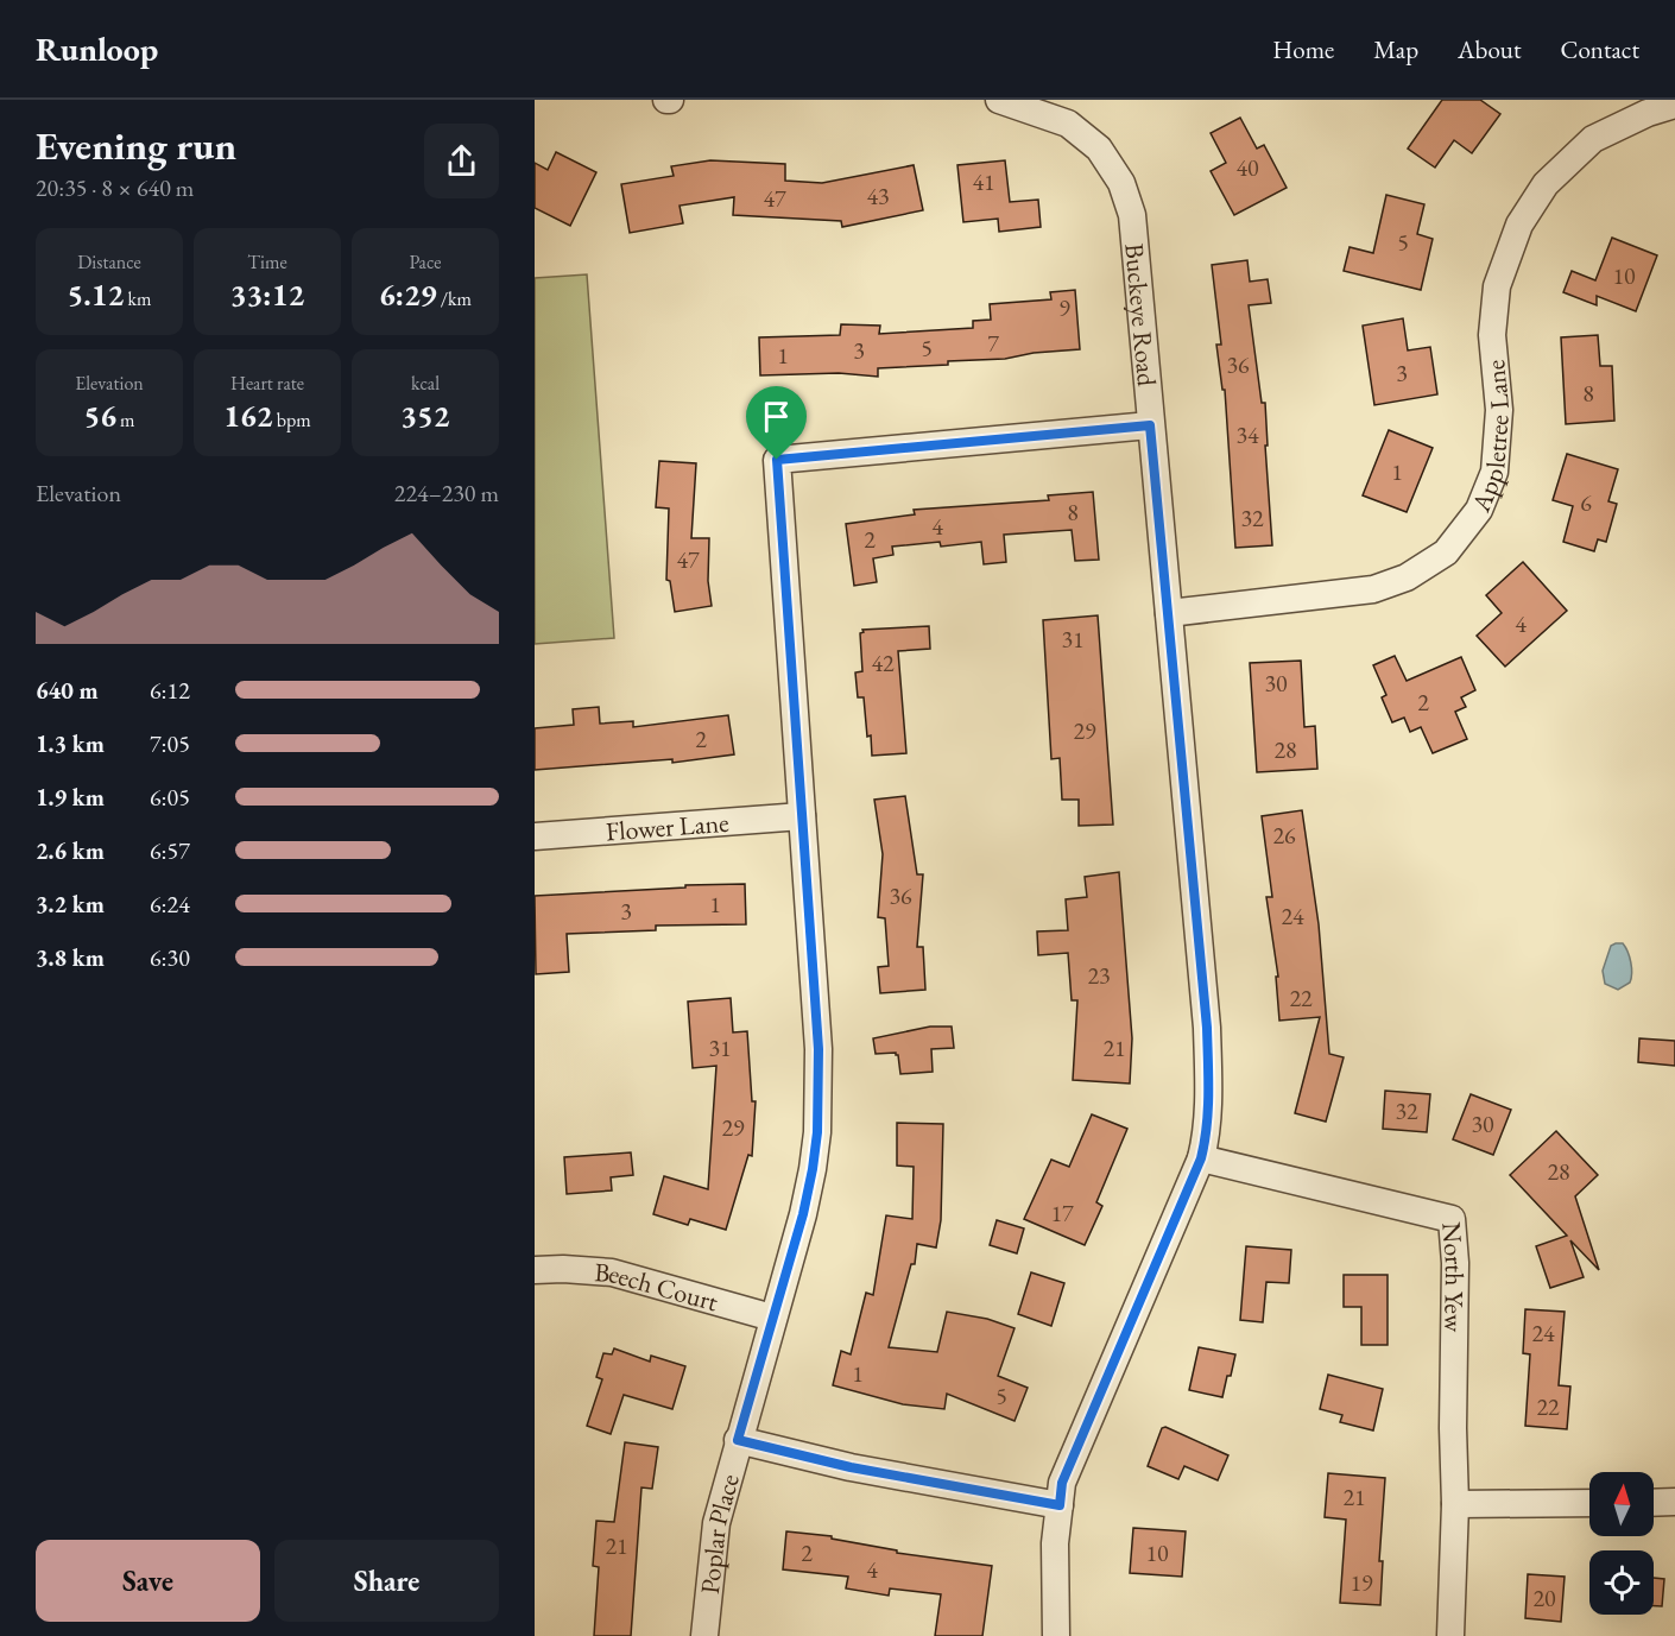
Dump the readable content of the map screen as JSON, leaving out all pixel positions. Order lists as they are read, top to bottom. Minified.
{"streets":{"street":["Buckeye Road","Appletree Lane","Flower Lane","North Yew","Beech Court","Poplar Place"]},"crossings":[["Buckeye Road","Appletree Lane"],["Buckeye Road","North Yew"],["Buckeye Road","Poplar Place"],["Flower Lane","Poplar Place"],["Beech Court","Poplar Place"]],"house_numbers":["40","41","43","47","5","10","9","7","5","3","1","36","3","8","34","1","6","8","32","4","2","47","4","31","42","30","2","29","2","28","26","36","1","3","24","23","22","31","21","32","30","29","28","17","24","1","5","22","21","21","2","10","4","19","20"],"north":"top","page":{"header":"Runloop","nav":["Home","Map","About","Contact"],"heading":["Evening run","20:35 · 8 × 640 m"],"stats":[["Distance","5.12 km"],["Time","33:12"],["Pace","6:29 /km"],["Elevation","56 m"],["Heart rate","162 bpm"],["kcal","352"]],"chart":["Elevation","224–230 m"],"list":[{"name":"640 m","note":"6:12"},{"name":"1.3 km","note":"7:05"},{"name":"1.9 km","note":"6:05"},{"name":"2.6 km","note":"6:57"},{"name":"3.2 km","note":"6:24"},{"name":"3.8 km","note":"6:30"}],"buttons":["Save","Share"]}}
